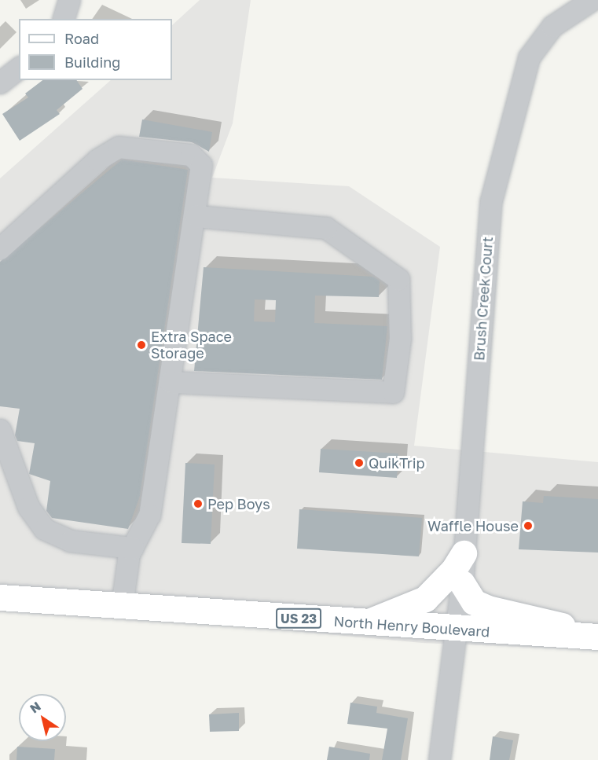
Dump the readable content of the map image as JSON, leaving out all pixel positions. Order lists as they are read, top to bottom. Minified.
{"streets":{"main road":["US 23","North Henry Boulevard"],"street":["Brush Creek Court"]},"crossings":[["Brush Creek Court","North Henry Boulevard"]],"places":["Extra Space Storage","QuikTrip","Pep Boys","Waffle House"],"legend":["Road","Building"],"north":"top left"}
